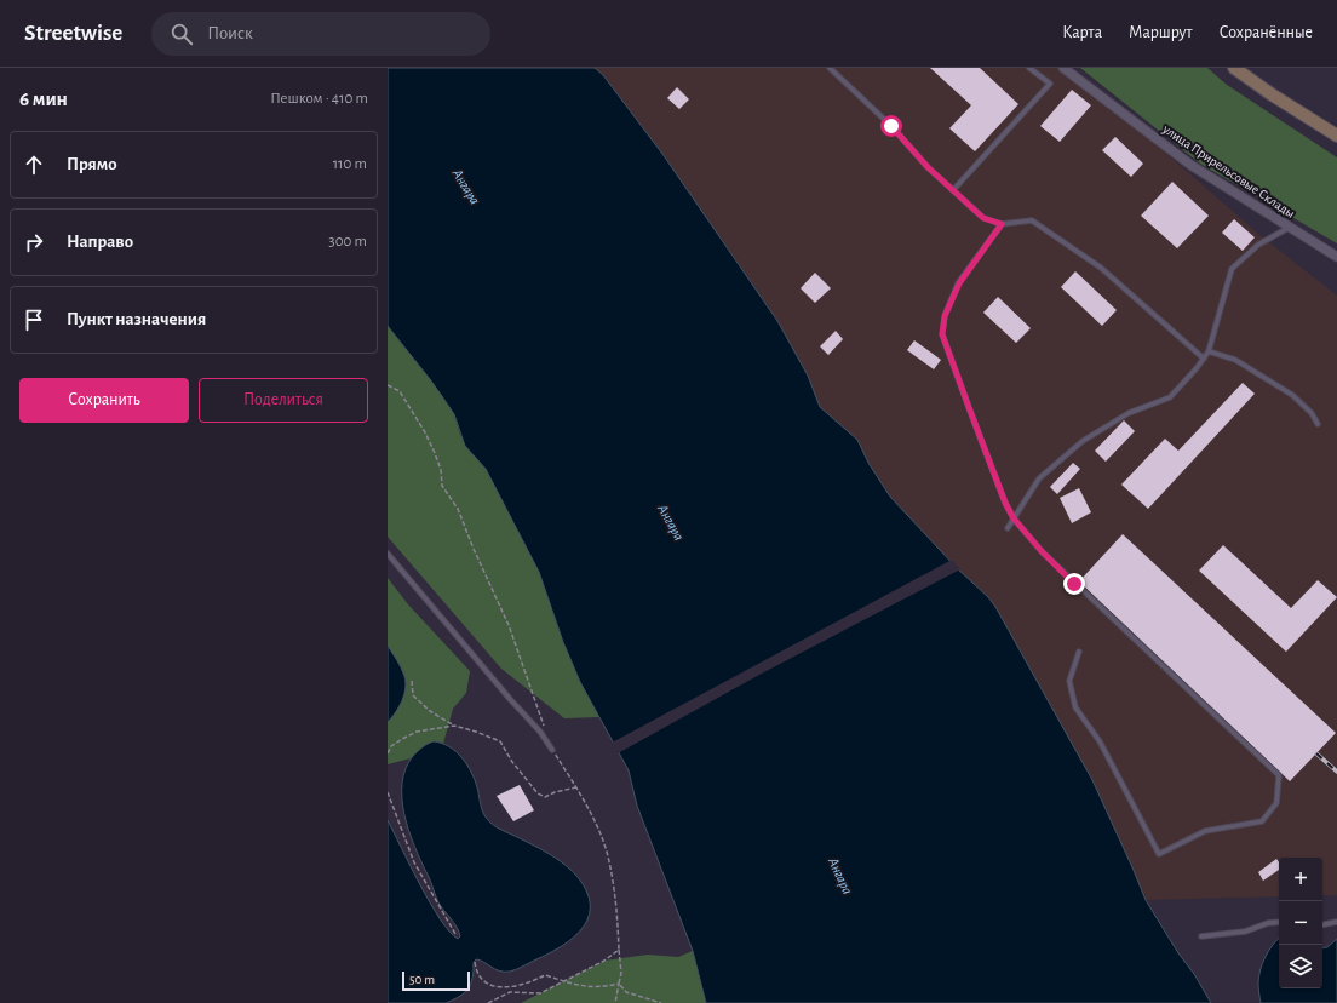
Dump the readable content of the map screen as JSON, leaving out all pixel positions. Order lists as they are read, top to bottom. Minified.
{"streets":{"street":["улица Прирельсовые Склады"]},"water":["Ангара"],"scale_bar":"50 m","page":{"header":"Streetwise","search":"Поиск","nav":["Карта","Маршрут","Сохранённые"],"heading":["6 мин","Пешком · 410 m"],"list":[["Прямо","110 m"],["Направо","300 m"],"Пункт назначения"],"buttons":["Сохранить","Поделиться"],"map_buttons":["+","−"],"scale":"50 m"}}
